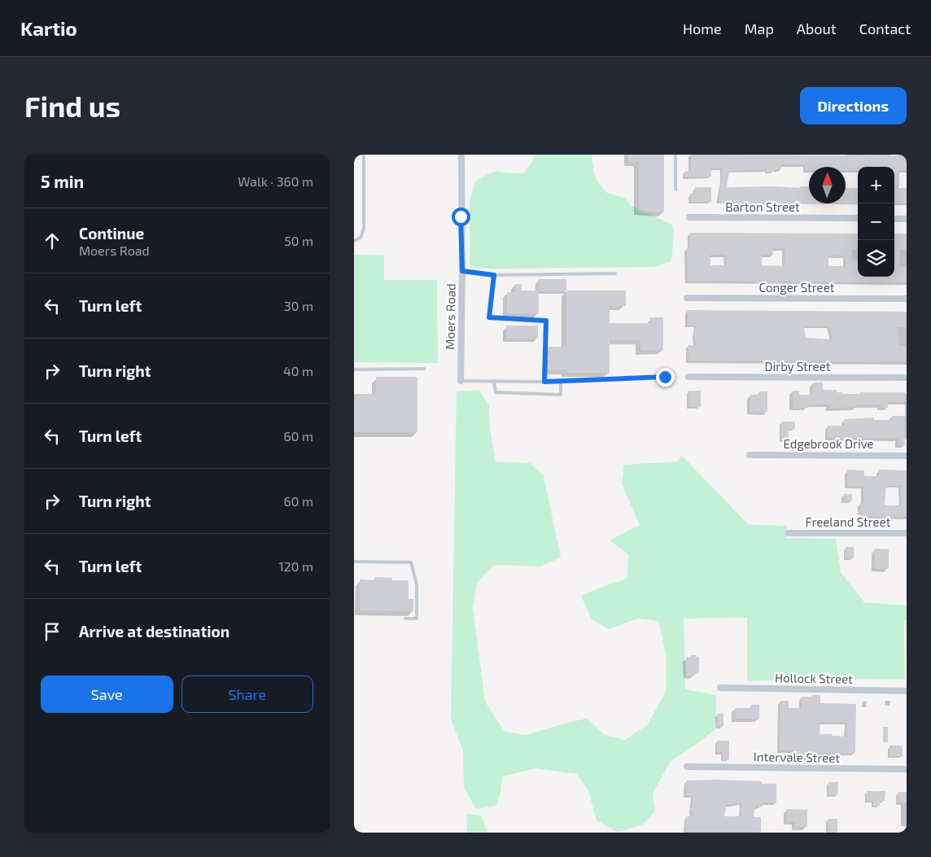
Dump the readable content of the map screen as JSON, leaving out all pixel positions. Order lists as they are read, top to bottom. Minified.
{"streets":{"street":["Barton Street","Conger Street","Moers Road","Dirby Street","Edgebrook Drive","Freeland Street","Hollock Street","Intervale Street"]},"north":"top","page":{"header":"Kartio","nav":["Home","Map","About","Contact"],"buttons":["Directions",["Save","Share"]],"title":"Find us","heading":["5 min","Walk · 360 m"],"map_buttons":["+","−"],"list":[["Continue","Moers Road","50 m"],["Turn left","30 m"],["Turn right","40 m"],["Turn left","60 m"],["Turn right","60 m"],["Turn left","120 m"],"Arrive at destination"]}}
